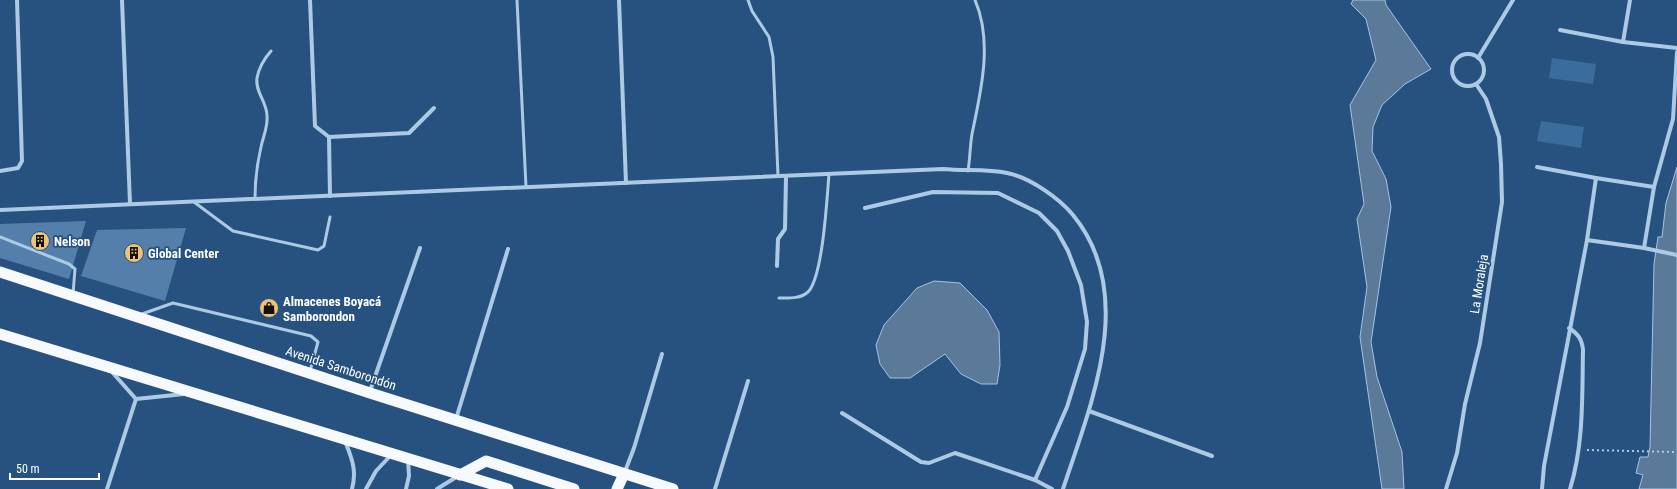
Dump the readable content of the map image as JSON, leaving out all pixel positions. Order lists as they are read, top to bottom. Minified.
{"streets":{"highway":["Avenida Samborondón"],"street":["La Moraleja"]},"places":{"building":["Nelson","Global Center"],"shop":["Almacenes Boyacá Samborondon"]},"scale_bar":"50 m"}
